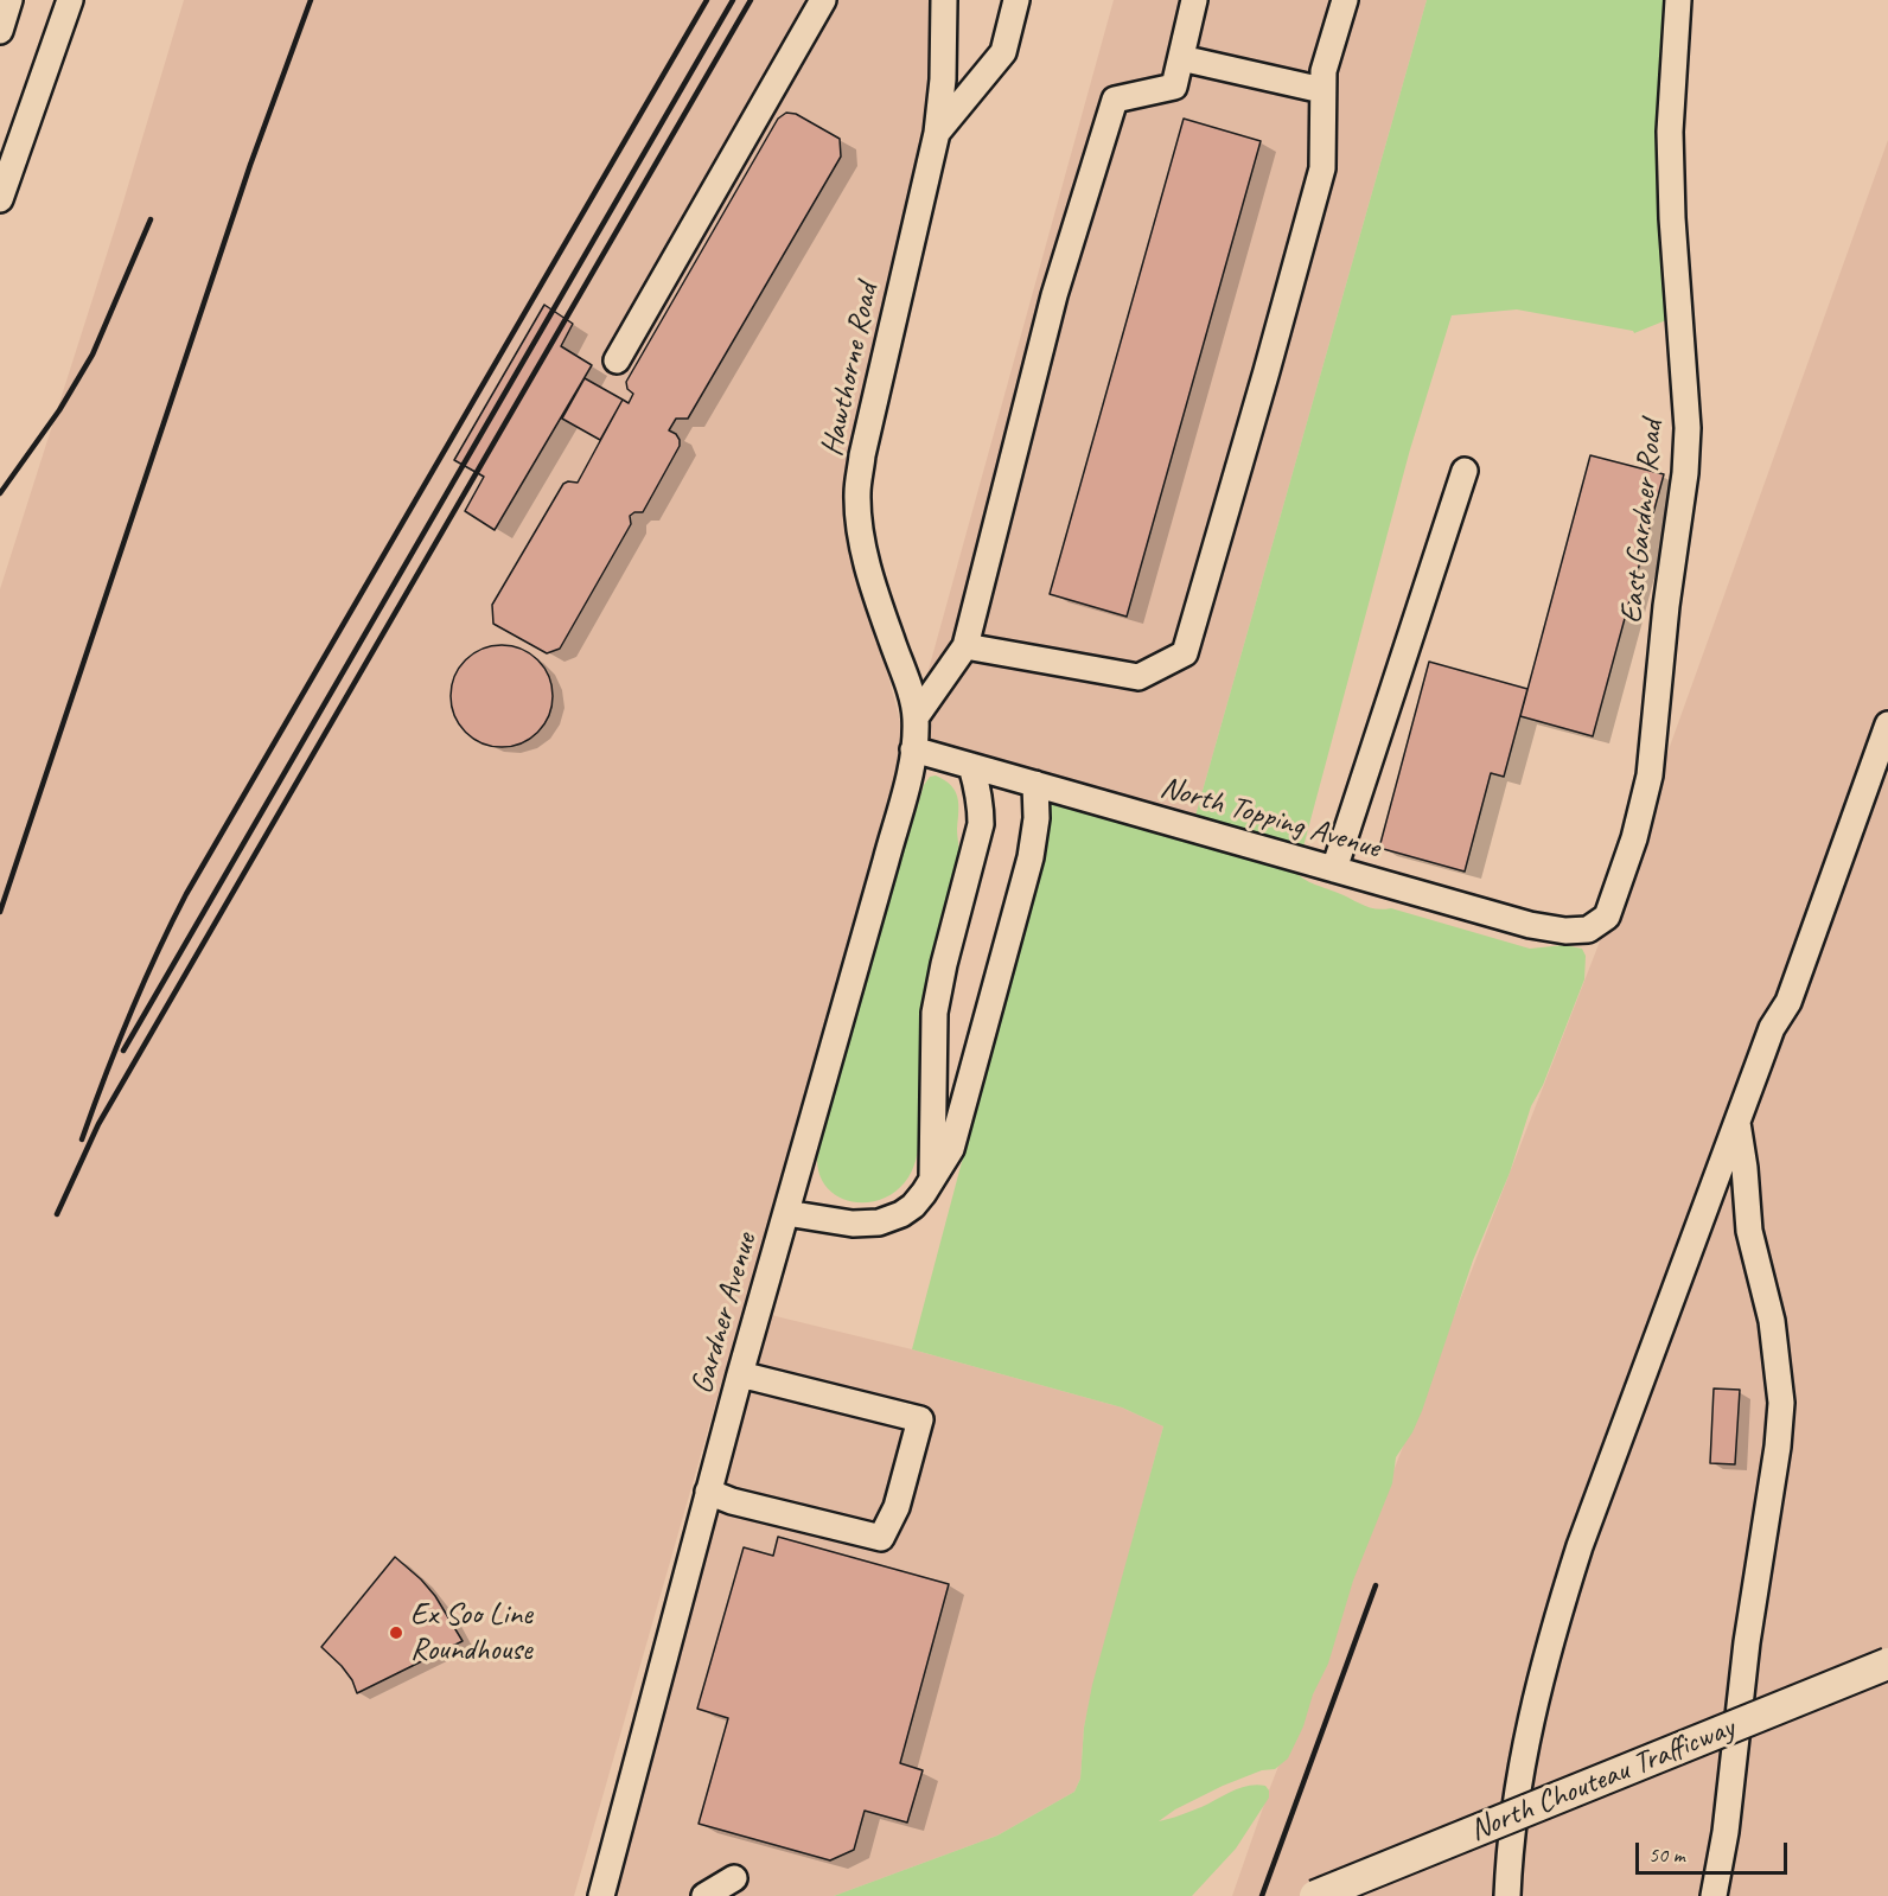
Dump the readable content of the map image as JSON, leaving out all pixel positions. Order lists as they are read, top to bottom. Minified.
{"streets":{"main road":["North Chouteau Trafficway"],"street":["Hawthorne Road","East Gardner Road","North Topping Avenue","Gardner Avenue"]},"crossings":[["Hawthorne Road","North Topping Avenue"],["Hawthorne Road","Gardner Avenue"],["East Gardner Road","North Topping Avenue"],["North Topping Avenue","Gardner Avenue"]],"places":["Ex Soo Line Roundhouse"],"scale_bar":"50 m"}
